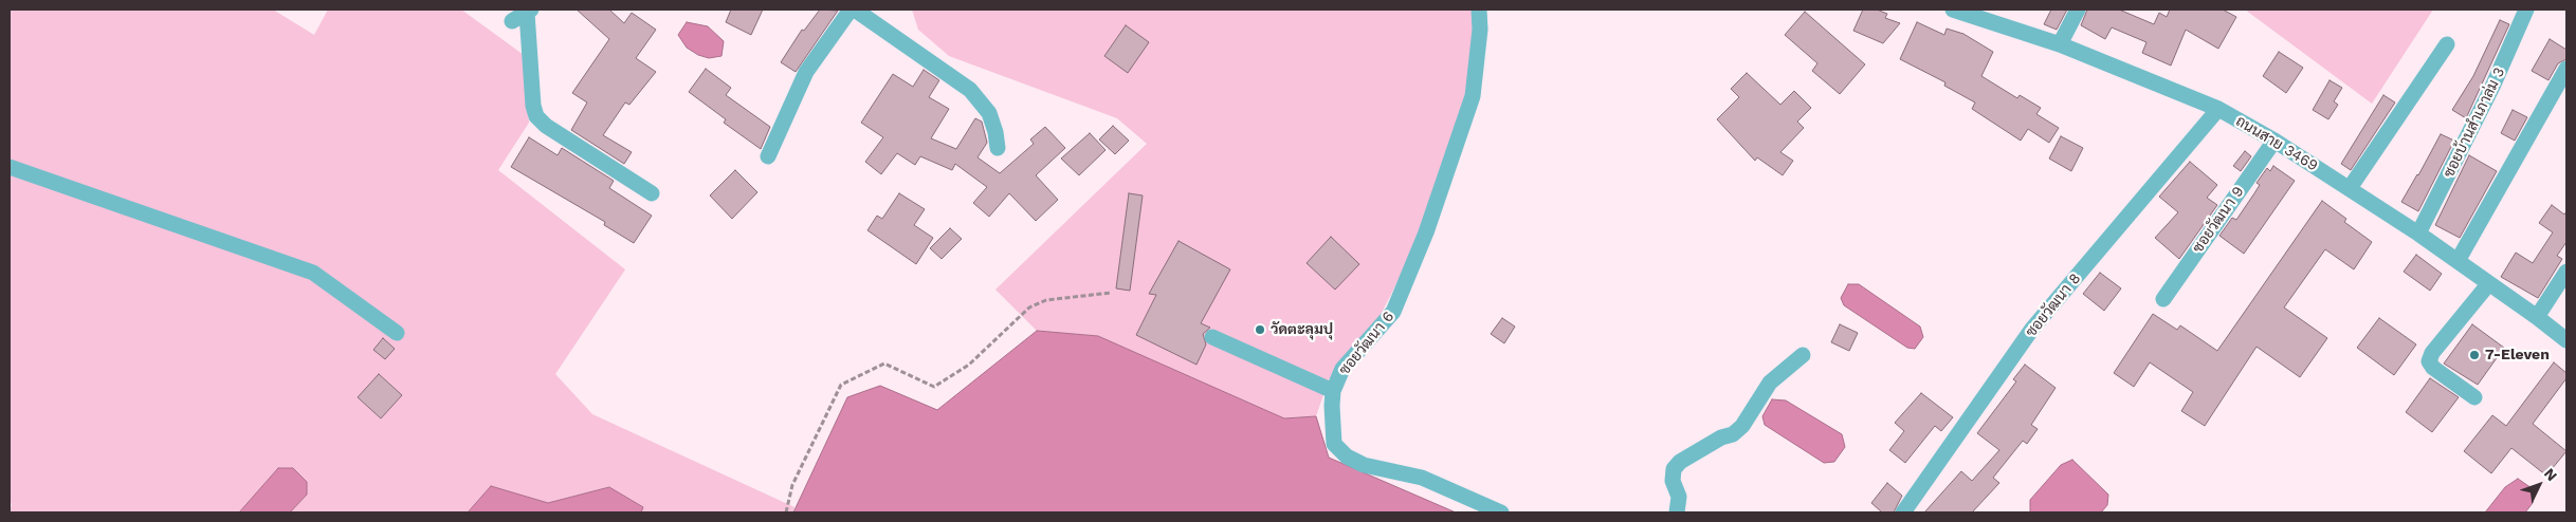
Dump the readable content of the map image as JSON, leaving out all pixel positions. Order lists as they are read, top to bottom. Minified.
{"streets":{"street":["ซอยบ้านสำเภาล่ม 3","ถนนสาย 3469","ซอยวัฒนา 9","ซอยวัฒนา 8","ซอยวัฒนา 6"]},"crossings":[["ซอยบ้านสำเภาล่ม 3","ถนนสาย 3469"],["ถนนสาย 3469","ซอยวัฒนา 9"],["ถนนสาย 3469","ซอยวัฒนา 8"]],"places":["วัดตะลุมปุ","7-Eleven"],"north":"top right"}
